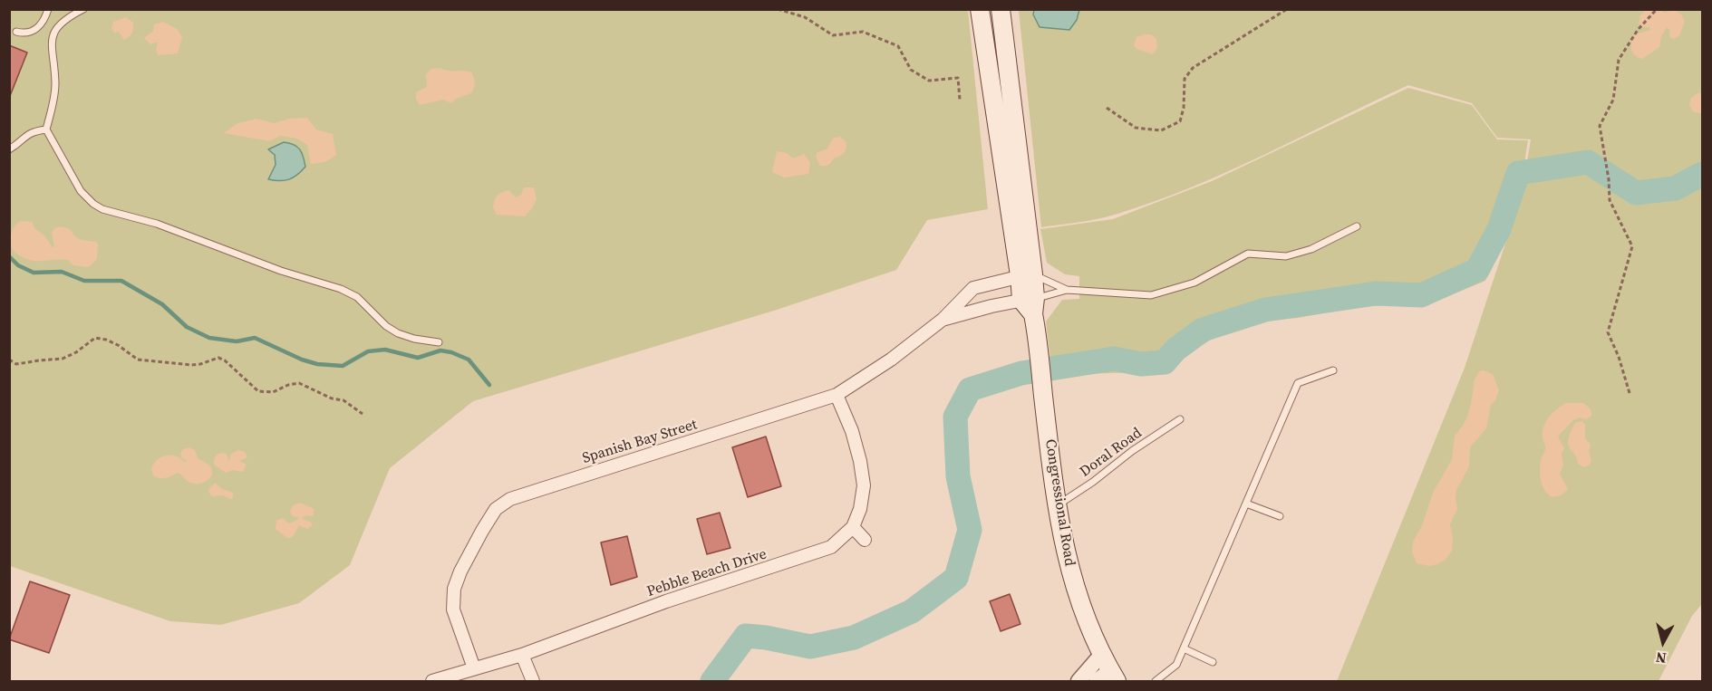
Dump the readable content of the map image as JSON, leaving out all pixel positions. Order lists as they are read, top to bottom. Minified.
{"streets":{"main road":["Congressional Road"],"street":["Spanish Bay Street","Pebble Beach Drive"],"lane":["Doral Road"]},"crossings":[["Spanish Bay Street","Congressional Road"],["Spanish Bay Street","Pebble Beach Drive"],["Doral Road","Congressional Road"]],"north":"bottom"}
